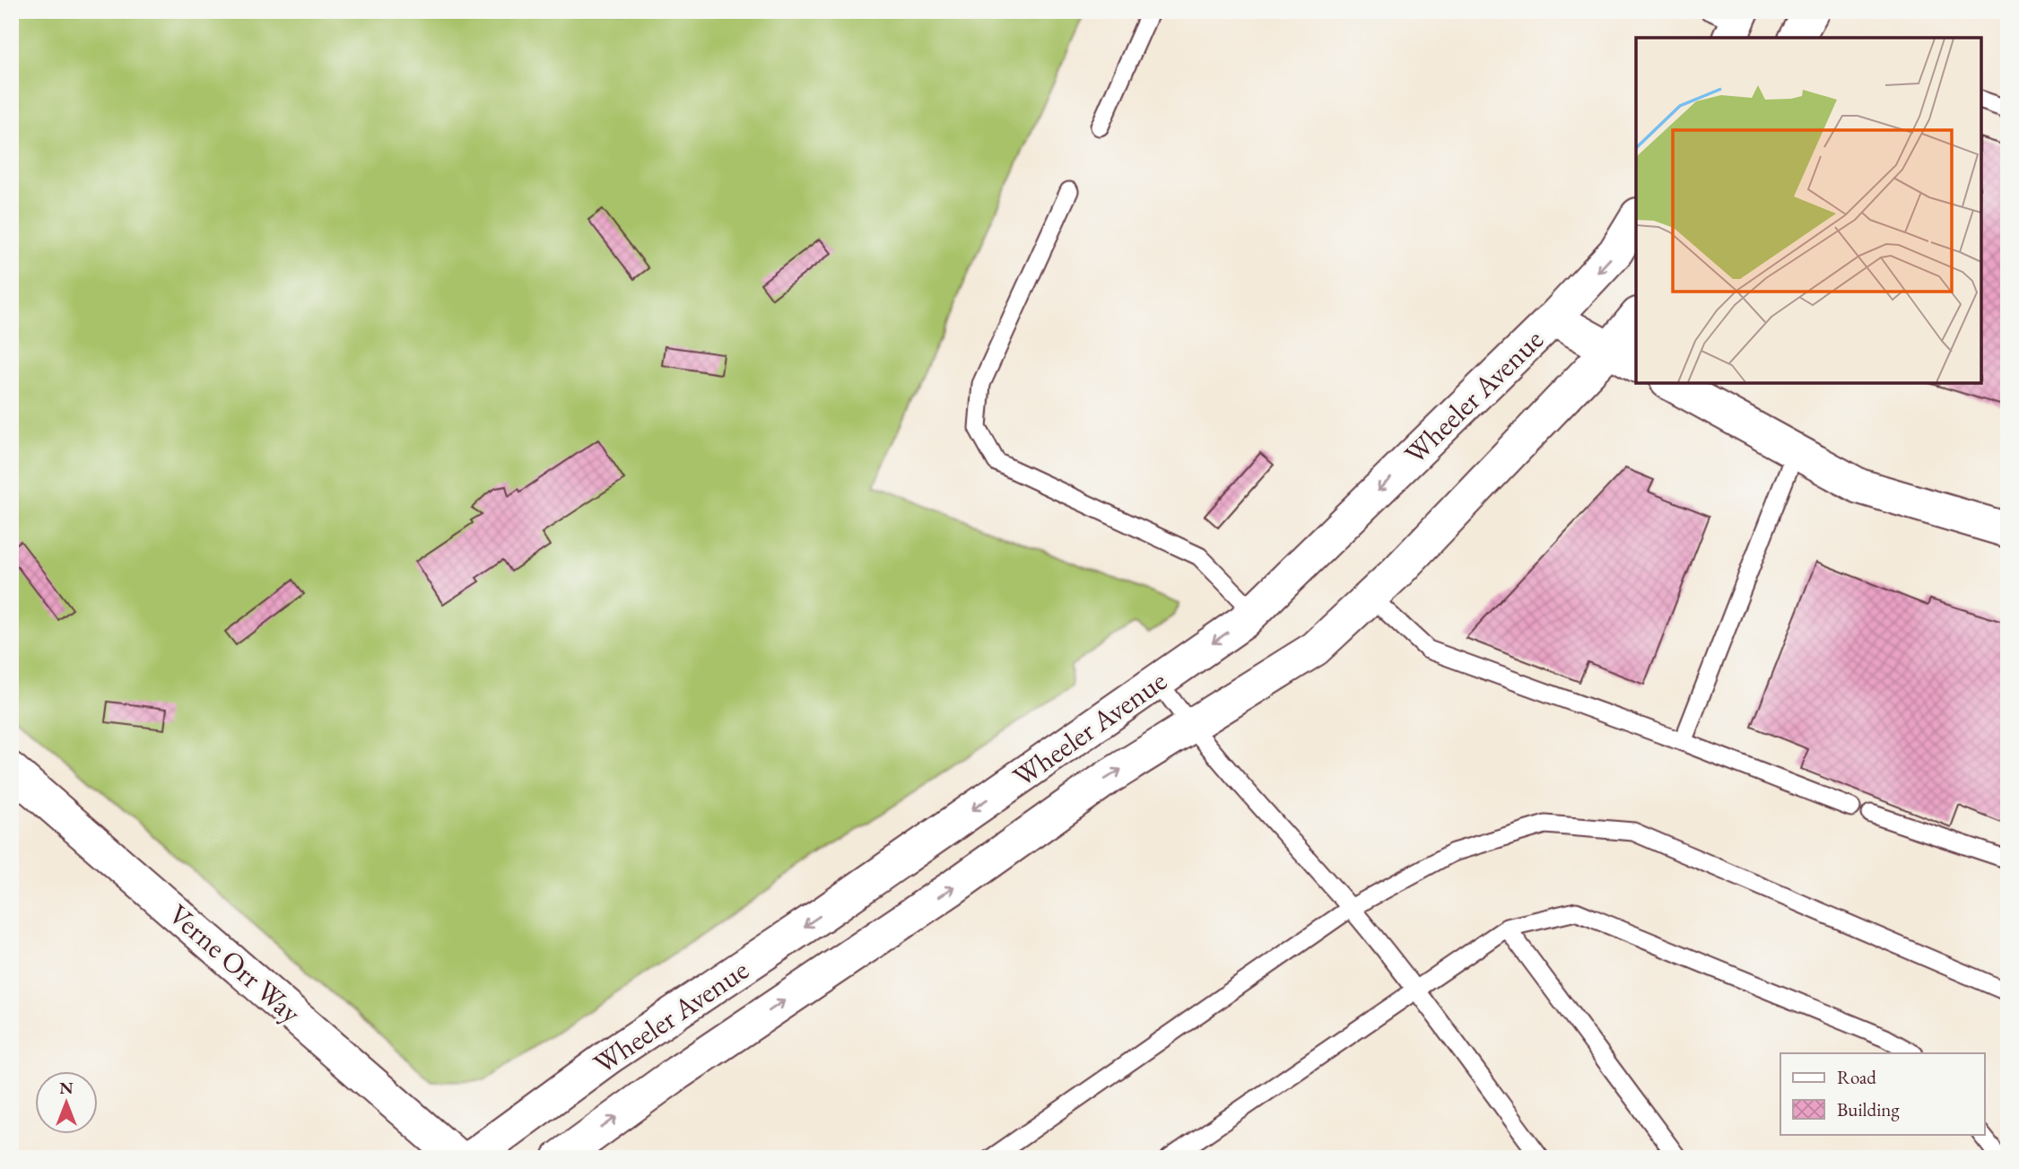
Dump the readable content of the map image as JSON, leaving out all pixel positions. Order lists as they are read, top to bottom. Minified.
{"streets":{"street":["Wheeler Avenue","Verne Orr Way"]},"legend":["Road","Building"],"north":"top"}
